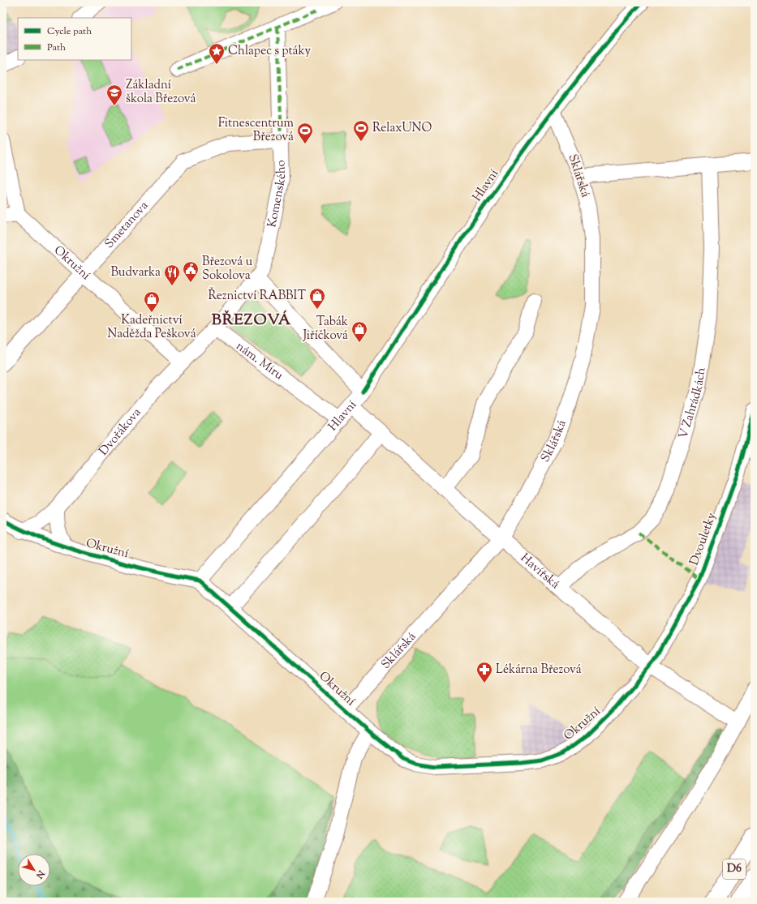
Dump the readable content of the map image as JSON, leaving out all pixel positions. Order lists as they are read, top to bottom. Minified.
{"streets":{"highway":["D6"],"street":["Sklářská","Hlavní","Komenského","Smetanova","Okružní","nám. Míru","V Zahrádkách","Dvořákova","Dvouletky","Havířská"]},"crossings":[["Sklářská","Hlavní"],["Sklářská","Okružní"],["Sklářská","Havířská"],["Hlavní","Okružní"],["Hlavní","nám. Míru"],["Hlavní","Havířská"],["Komenského","Smetanova"],["Smetanova","Okružní"],["Okružní","Dvořákova"],["Okružní","Dvouletky"],["Okružní","Havířská"],["nám. Míru","Dvořákova"],["V Zahrádkách","Havířská"],["Dvouletky","Havířská"]],"districts":["BŘEZOVÁ"],"places":{"place":["Chlapec s ptáky"],"school or university":["Základní škola Březová"],"sports":["RelaxUNO","Fitnescentrum Březová"],"public building":["Březová u Sokolova"],"restaurant":["Budvarka"],"shop":["Řeznictví RABBIT","Kadeřnictví Naděžda Pešková","Tabák Jiříčková"],"pharmacy":["Lékárna Březová"]},"legend":["Cycle path","Path"],"north":"bottom right"}
